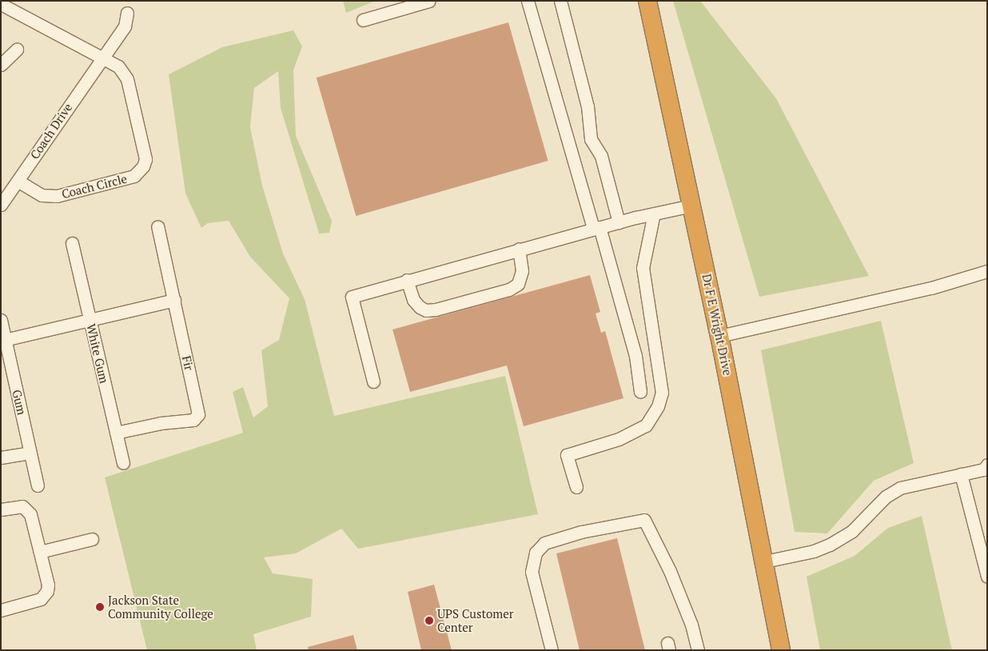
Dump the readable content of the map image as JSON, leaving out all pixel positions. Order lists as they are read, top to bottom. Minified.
{"streets":{"highway":["Dr F E Wright Drive"],"street":["Coach Drive","Coach Circle","White Gum","Fir","Gum"]},"crossings":[["Coach Drive","Coach Circle"],["White Gum","Fir"]],"places":["Jackson State Community College","UPS Customer Center"]}
